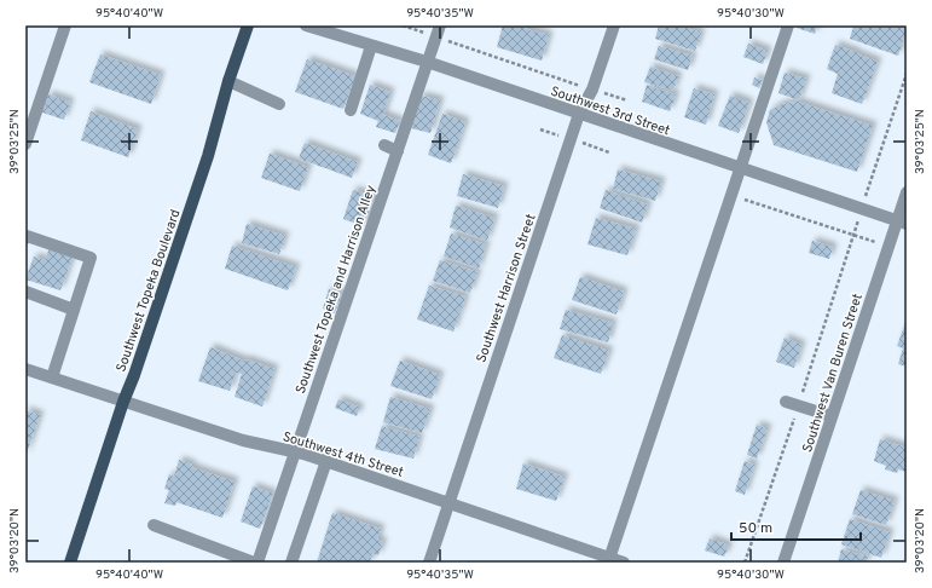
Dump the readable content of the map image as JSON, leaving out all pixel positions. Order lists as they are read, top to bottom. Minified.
{"streets":{"main road":["Southwest Topeka Boulevard"],"street":["Southwest 3rd Street","Southwest Harrison Street","Southwest Topeka and Harrison Alley","Southwest Van Buren Street","Southwest 4th Street"]},"crossings":[["Southwest 3rd Street","Southwest Harrison Street"],["Southwest 3rd Street","Southwest Topeka and Harrison Alley"],["Southwest 3rd Street","Southwest Van Buren Street"],["Southwest Harrison Street","Southwest 4th Street"],["Southwest Topeka and Harrison Alley","Southwest 4th Street"],["Southwest Topeka Boulevard","Southwest 4th Street"]],"scale_bar":"50 m","coordinates":["95°40'40\"W","95°40'35\"W","95°40'30\"W","39°03'25\"N","39°03'20\"N"]}
